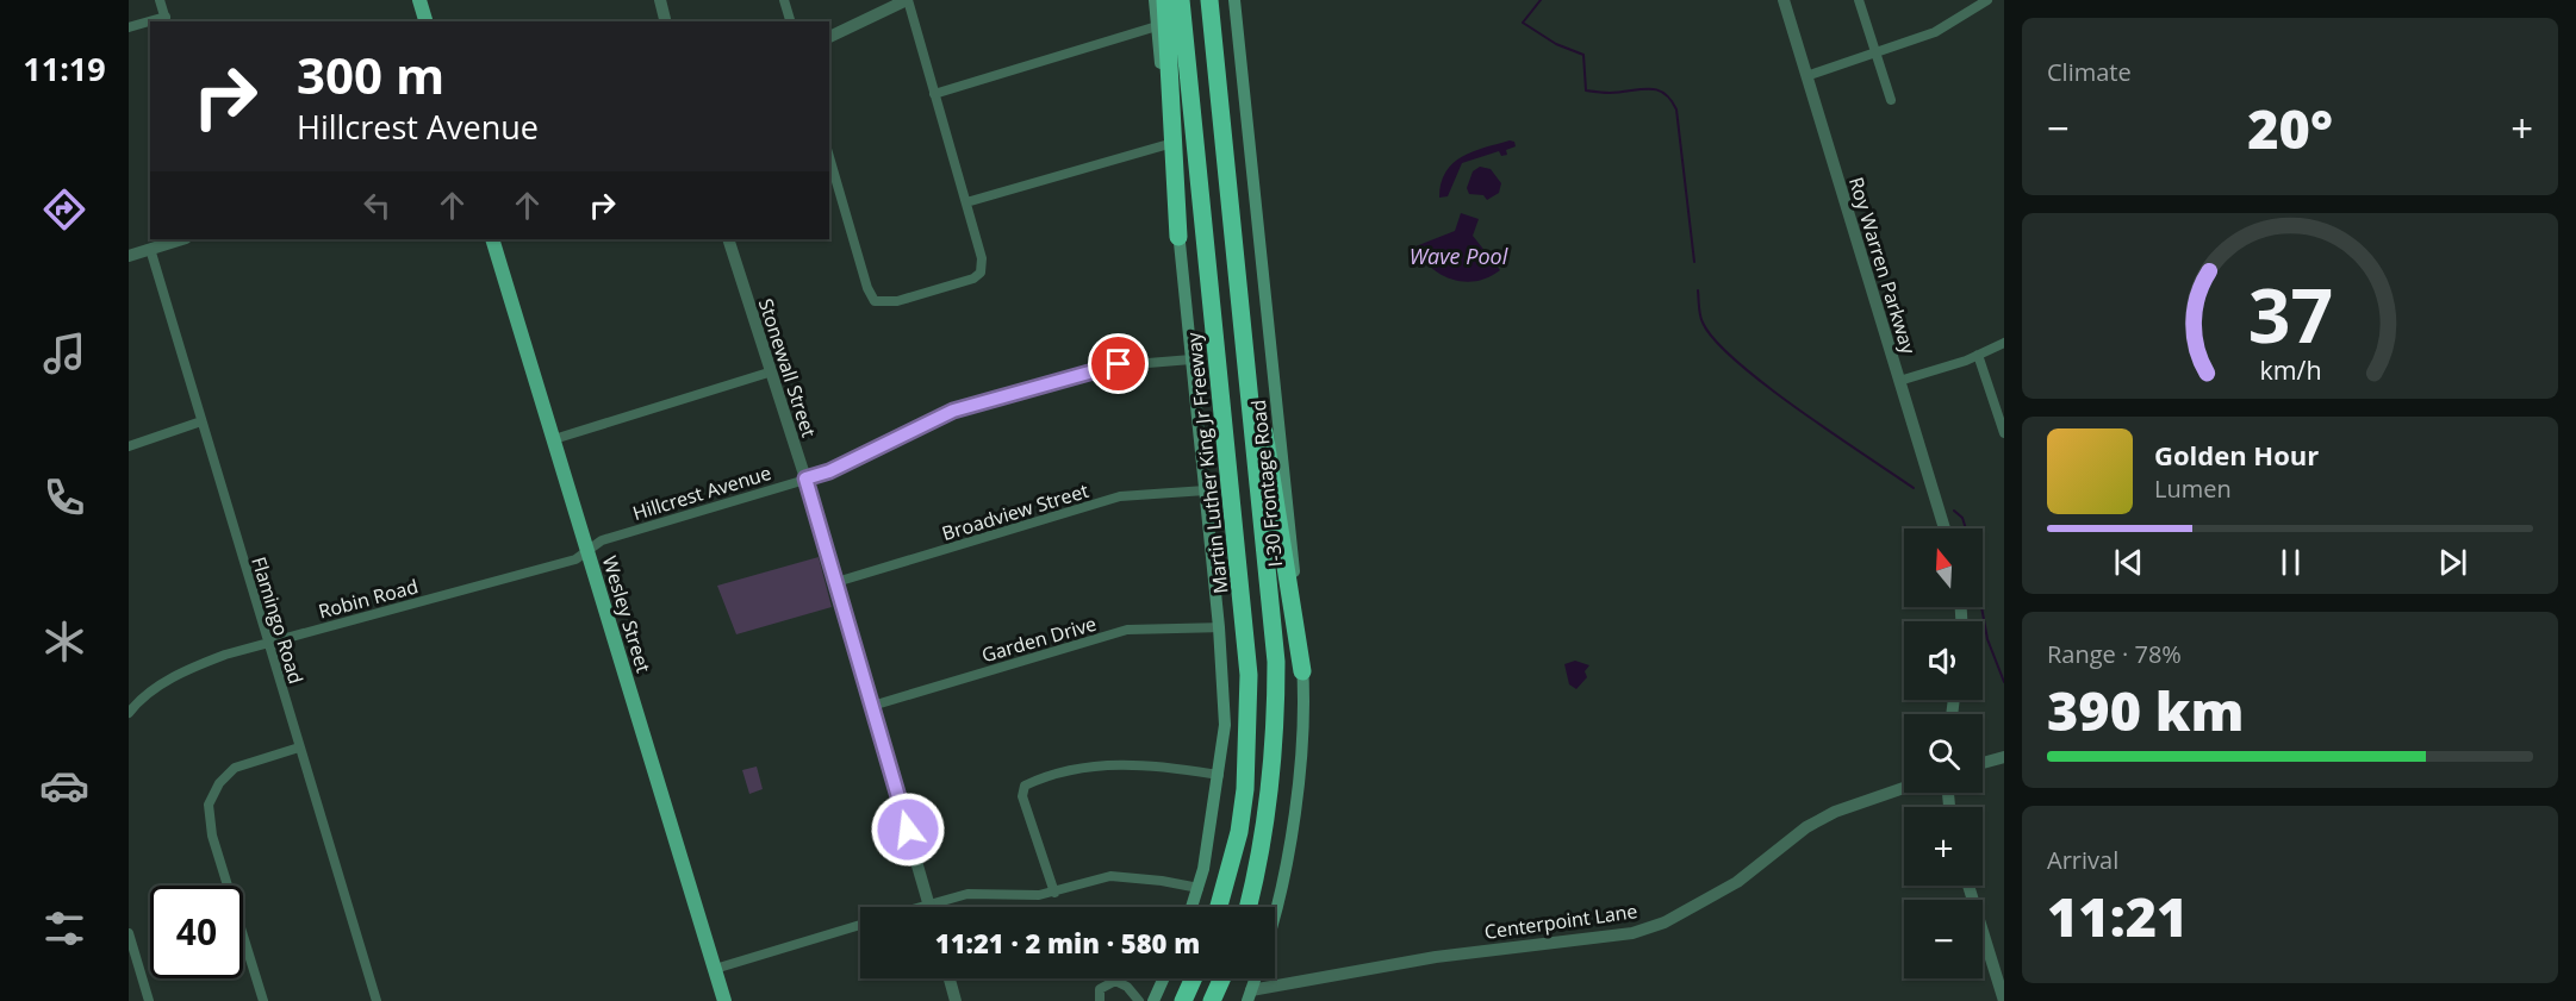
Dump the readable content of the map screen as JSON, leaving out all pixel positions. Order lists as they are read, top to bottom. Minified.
{"streets":{"highway":["Martin Luther King Jr Freeway"],"main road":["I-30 Frontage Road","Wesley Street"],"street":["Roy Warren Parkway","Stonewall Street","Hillcrest Avenue","Broadview Street","Robin Road","Flamingo Road","Garden Drive","Centerpoint Lane"]},"crossings":[["Stonewall Street","Hillcrest Avenue"],["Stonewall Street","Broadview Street"],["Stonewall Street","Garden Drive"],["Hillcrest Avenue","Robin Road"],["Hillcrest Avenue","Wesley Street"],["Robin Road","Wesley Street"],["Robin Road","Flamingo Road"]],"water":["Wave Pool"],"north":"top","page":{"tabs":"11:19","tile":["Climate",["Range · 78%","390 km"],["Arrival","11:21"]],"turn":["300 m","Hillcrest Avenue"],"heat":["−","20°","+"],"song":["Golden Hour","Lumen"],"map_buttons":["+","−"],"limit":"40","trip":"11:21 · 2 min · 580 m","gauge":["37","km/h"]}}
